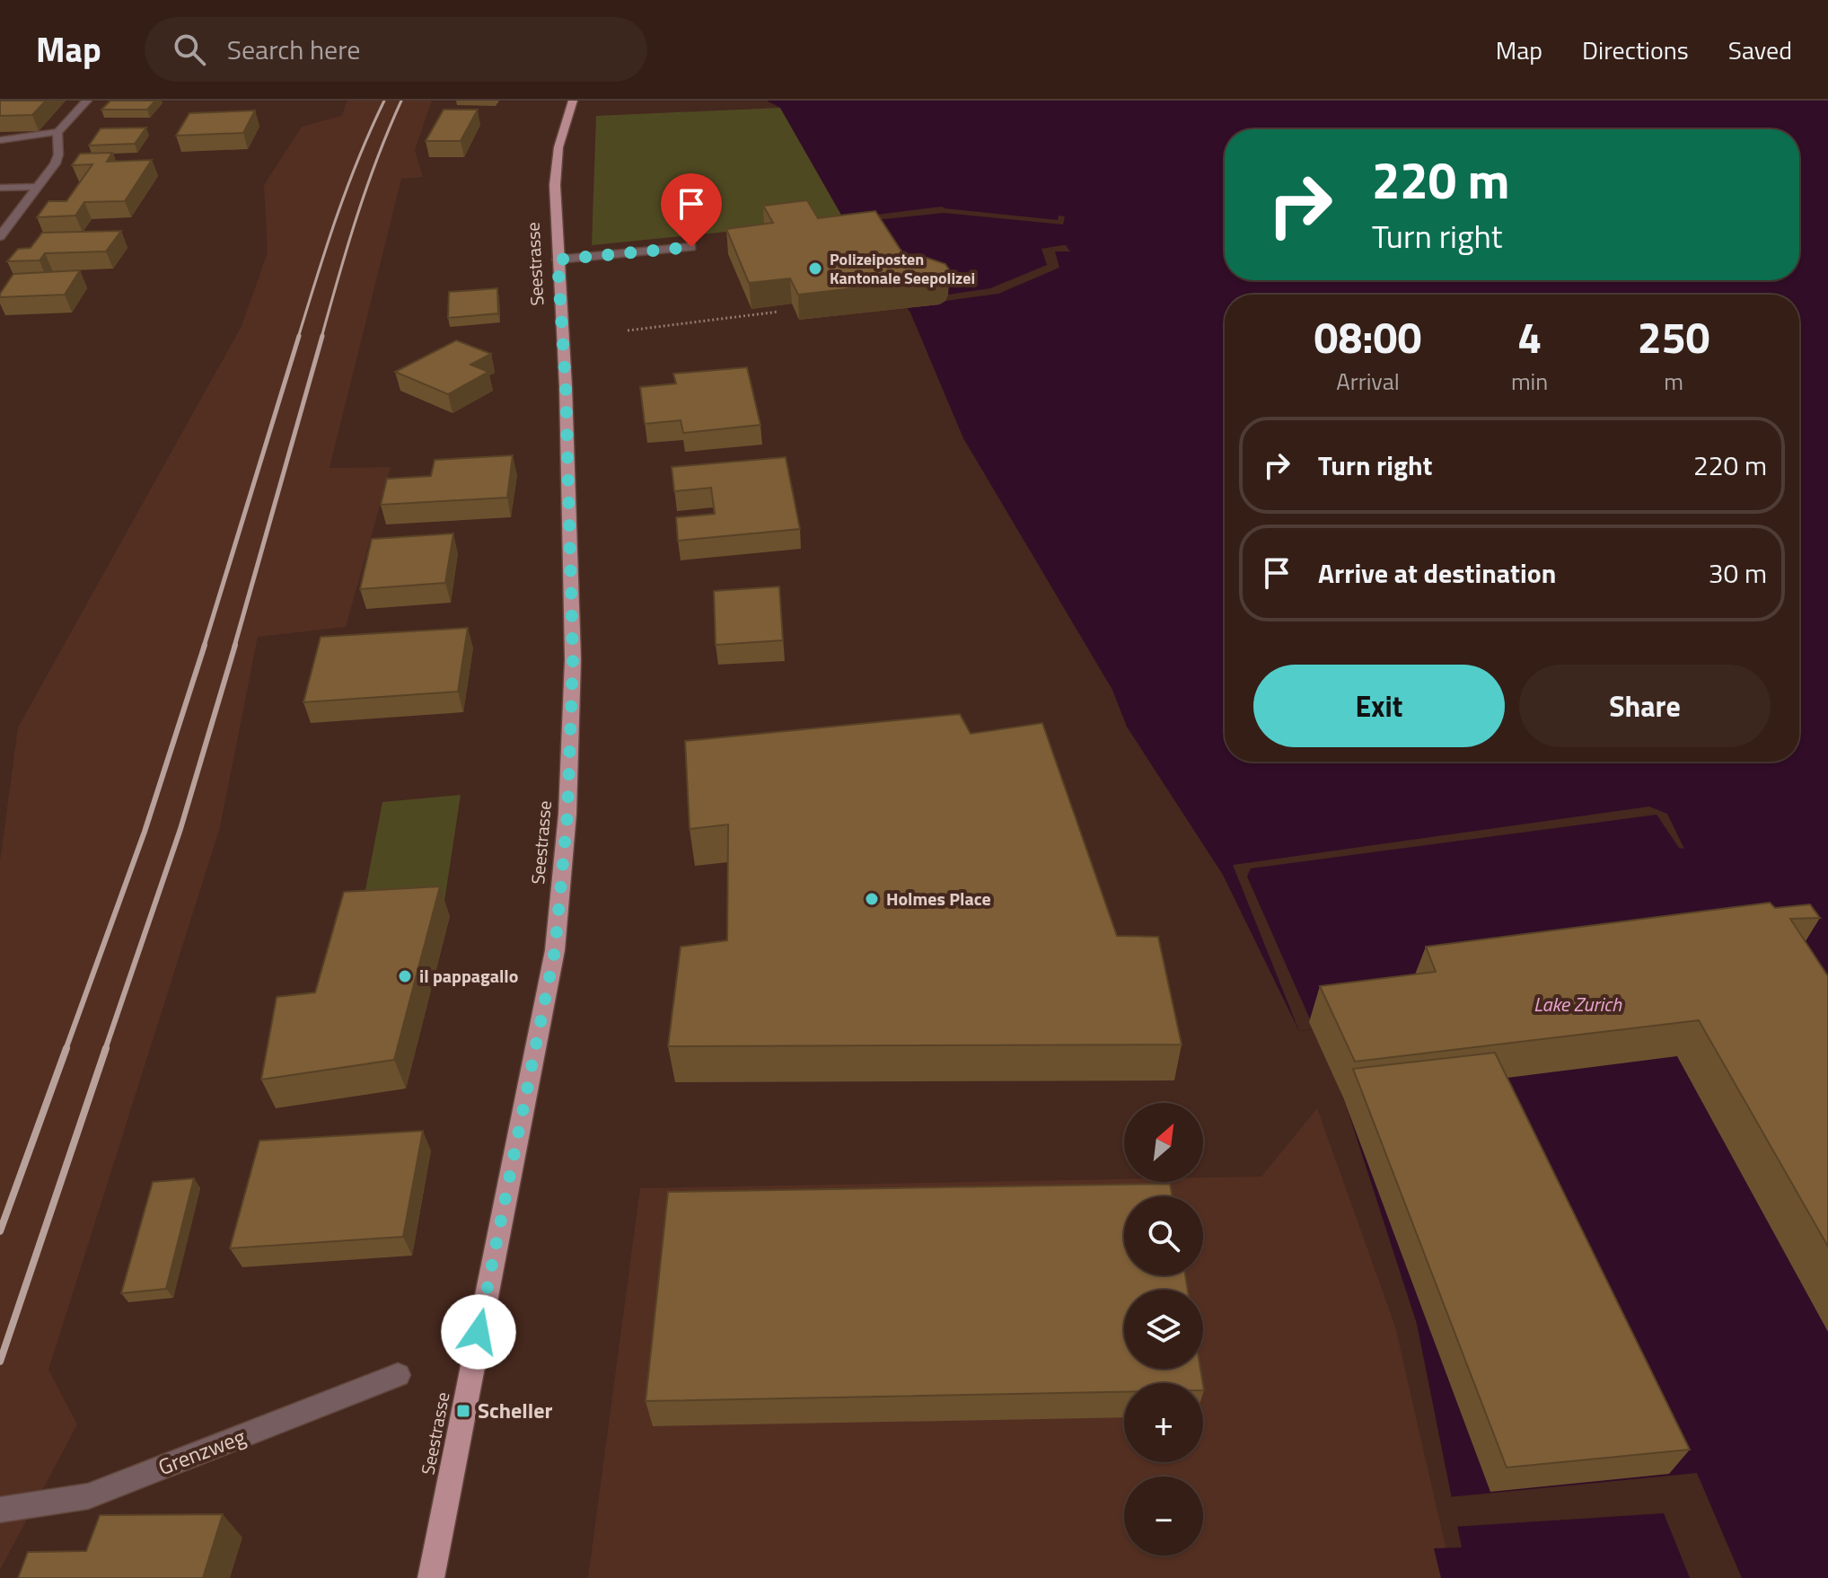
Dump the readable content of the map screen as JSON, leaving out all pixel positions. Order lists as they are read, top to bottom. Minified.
{"streets":{"main road":["Seestrasse"],"street":["Grenzweg"]},"water":["Lake Zurich"],"places":{"other":["Polizeiposten Kantonale Seepolizei","Holmes Place","il pappagallo"],"transit":["Scheller"]},"north":"top right","page":{"header":"Map","search":"Search here","nav":["Map","Directions","Saved"],"turn":["220 m","Turn right"],"eta":["08:00","Arrival","4","min","250","m"],"list":[{"name":"Turn right","value":"220 m"},{"name":"Arrive at destination","value":"30 m"}],"buttons":["Exit","Share"],"map_buttons":["+","−"]}}
